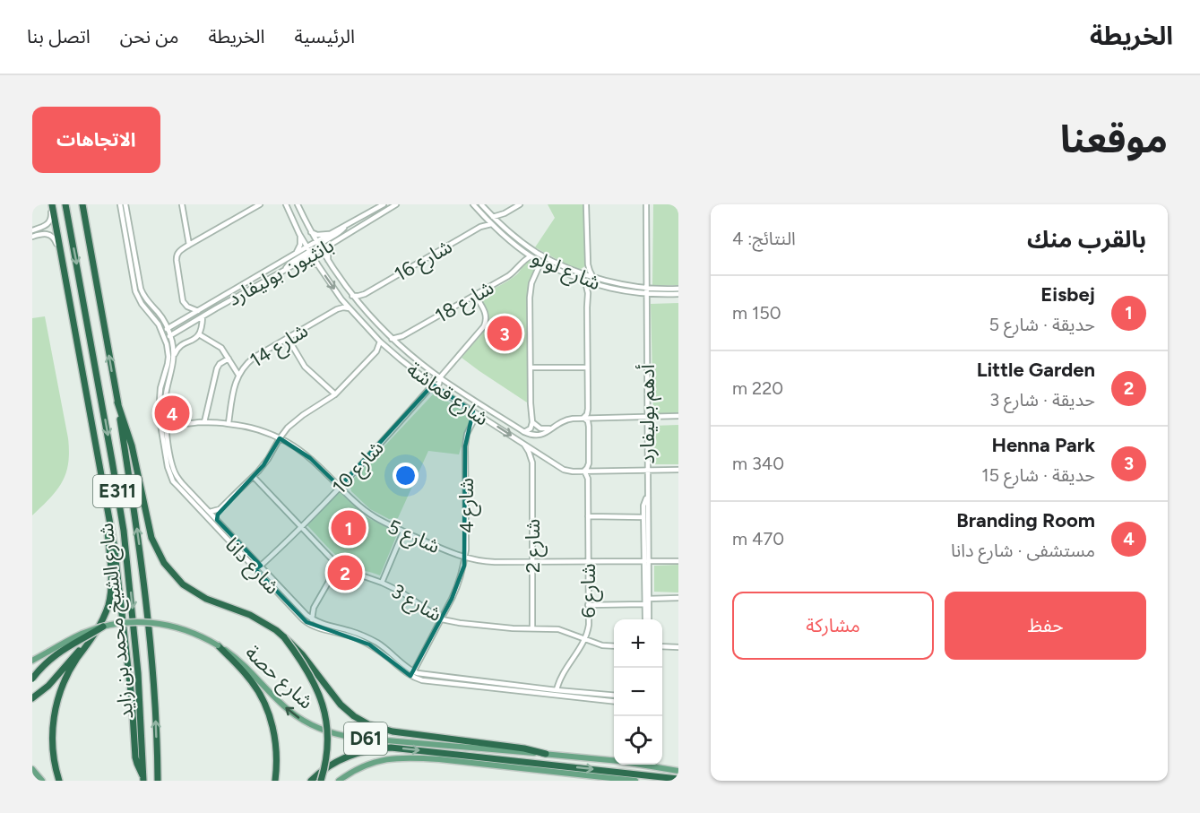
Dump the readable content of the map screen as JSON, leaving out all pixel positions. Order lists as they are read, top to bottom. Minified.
{"streets":{"highway":["E311","شارع الشيخ محمد بن زايد"],"main road":["شارع حصة","D61"],"street":["شارع 16","شارع لولو","بانثيون بوليفارد","شارع 18","شارع 14","شارع قماشة","أدهم بوليفارد","شارع 10","شارع 4","شارع 5","شارع 2","شارع دانا","شارع 6","شارع 3"]},"crossings":[["شارع 16","شارع لولو"],["شارع 16","شارع قماشة"],["شارع لولو","شارع 18"],["شارع لولو","أدهم بوليفارد"],["بانثيون بوليفارد","شارع قماشة"],["بانثيون بوليفارد","شارع دانا"],["شارع 18","شارع قماشة"],["شارع 18","شارع 10"],["شارع 14","شارع قماشة"],["شارع 14","شارع 5"],["شارع قماشة","أدهم بوليفارد"],["شارع قماشة","شارع 10"],["شارع قماشة","شارع 4"],["شارع قماشة","شارع 2"],["شارع قماشة","شارع 6"],["أدهم بوليفارد","شارع 5"],["شارع 10","شارع 5"],["شارع 10","شارع دانا"],["شارع 10","شارع 3"],["شارع 4","شارع 5"],["شارع 4","شارع دانا"],["شارع 4","شارع 3"],["شارع 5","شارع 2"],["شارع 5","شارع 6"],["شارع 2","شارع 3"],["شارع دانا","شارع 6"],["شارع 6","شارع 3"]],"page":{"header":"الخريطة","nav":["الرئيسية","الخريطة","من نحن","اتصل بنا"],"title":"موقعنا","buttons":["الاتجاهات",["حفظ","مشاركة"]],"heading":["بالقرب منك","النتائج: 4"],"list":[{"mark":"1","name":"Eisbej","note":"حديقة · شارع 5","value":"150 m"},{"mark":"2","name":"Little Garden","note":"حديقة · شارع 3","value":"220 m"},{"mark":"3","name":"Henna Park","note":"حديقة · شارع 15","value":"340 m"},{"mark":"4","name":"Branding Room","note":"مستشفى · شارع دانا","value":"470 m"}],"pins":["3","4","1","2"],"map_buttons":["+","−"]}}
